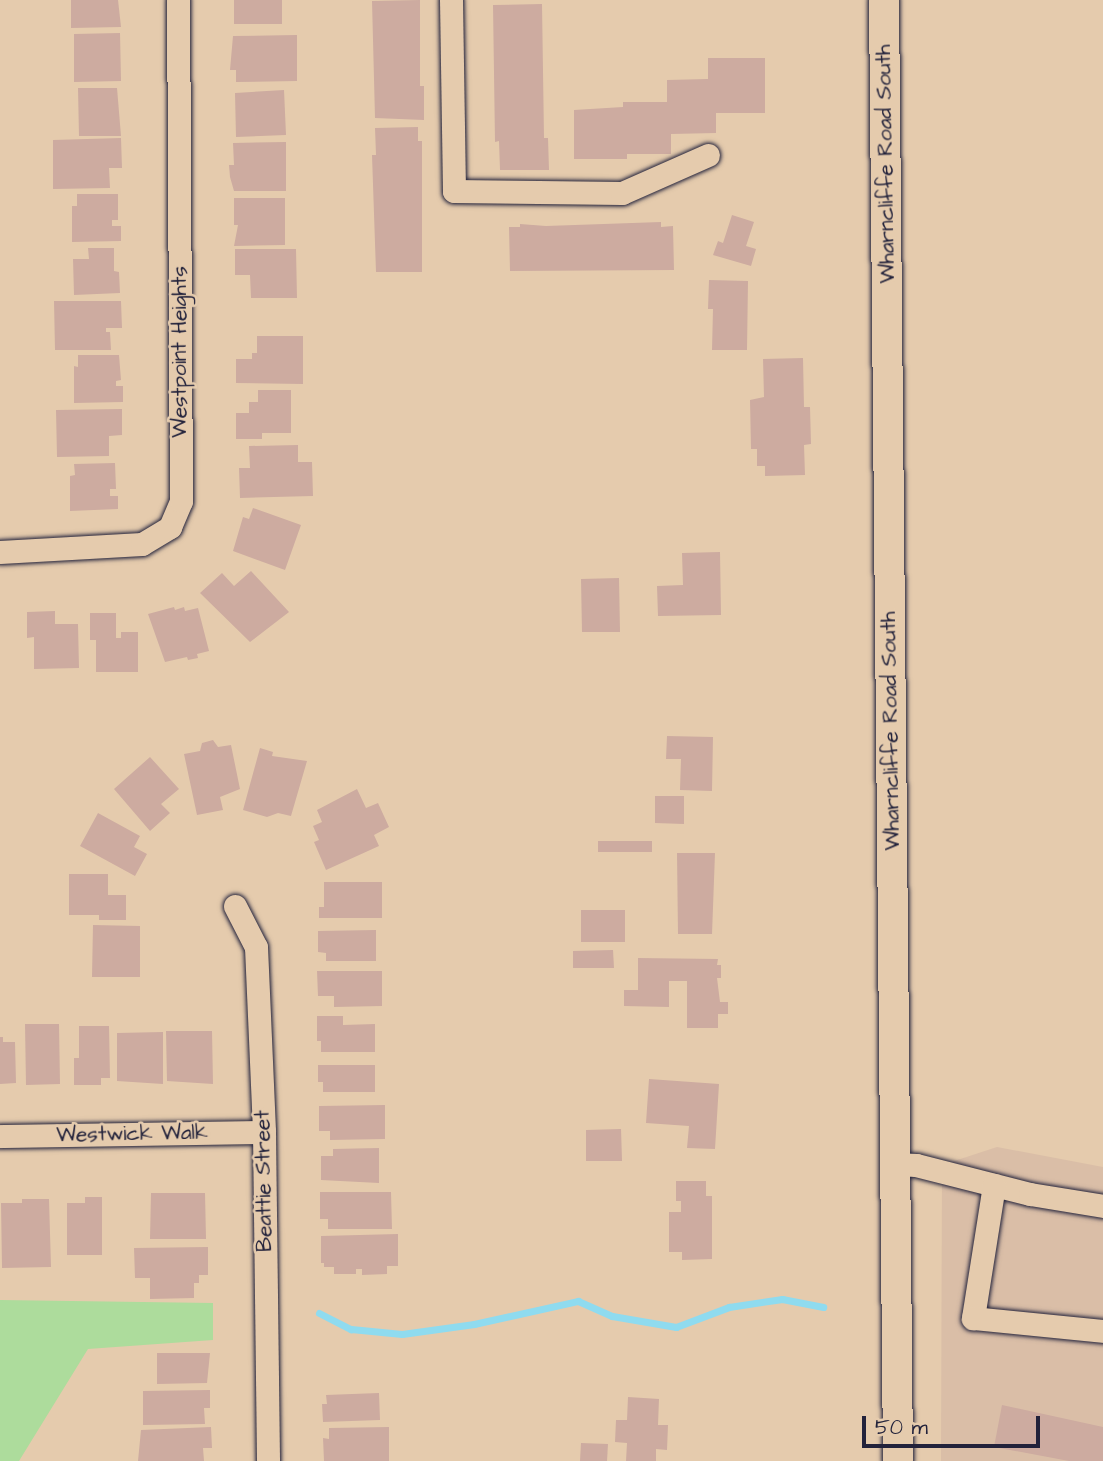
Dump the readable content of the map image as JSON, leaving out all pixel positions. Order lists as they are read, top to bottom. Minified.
{"streets":{"main road":["Wharncliffe Road South"],"street":["Westpoint Heights","Westwick Walk","Beattie Street"]},"crossings":[["Westwick Walk","Beattie Street"]],"scale_bar":"50 m"}
